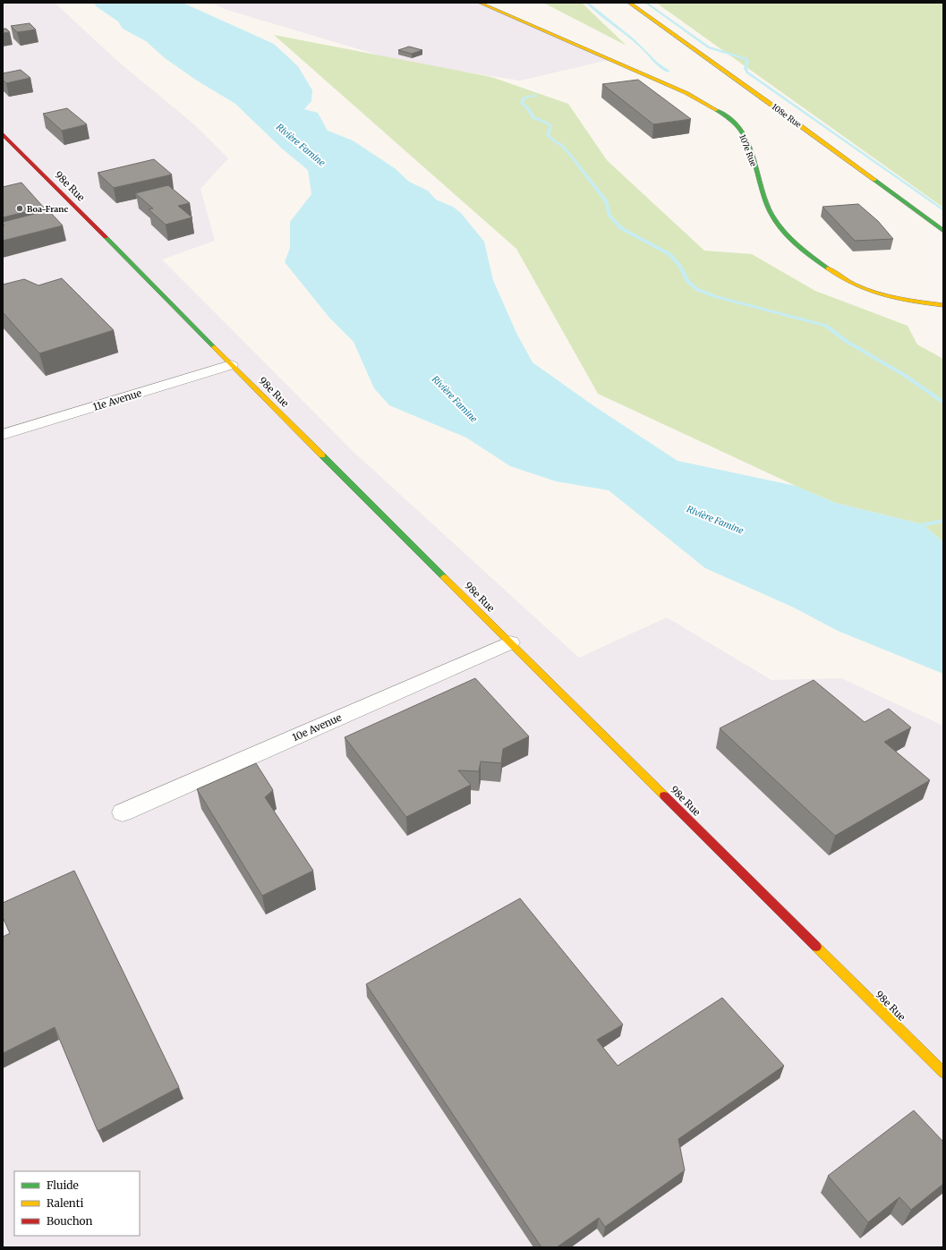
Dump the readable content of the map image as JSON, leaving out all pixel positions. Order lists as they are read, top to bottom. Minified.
{"streets":{"street":["108e Rue","107e Rue","98e Rue","11e Avenue","10e Avenue"]},"crossings":[["98e Rue","11e Avenue"],["98e Rue","10e Avenue"]],"water":["Rivière Famine"],"places":["Boa-Franc"],"legend":["Fluide","Ralenti","Bouchon"]}
